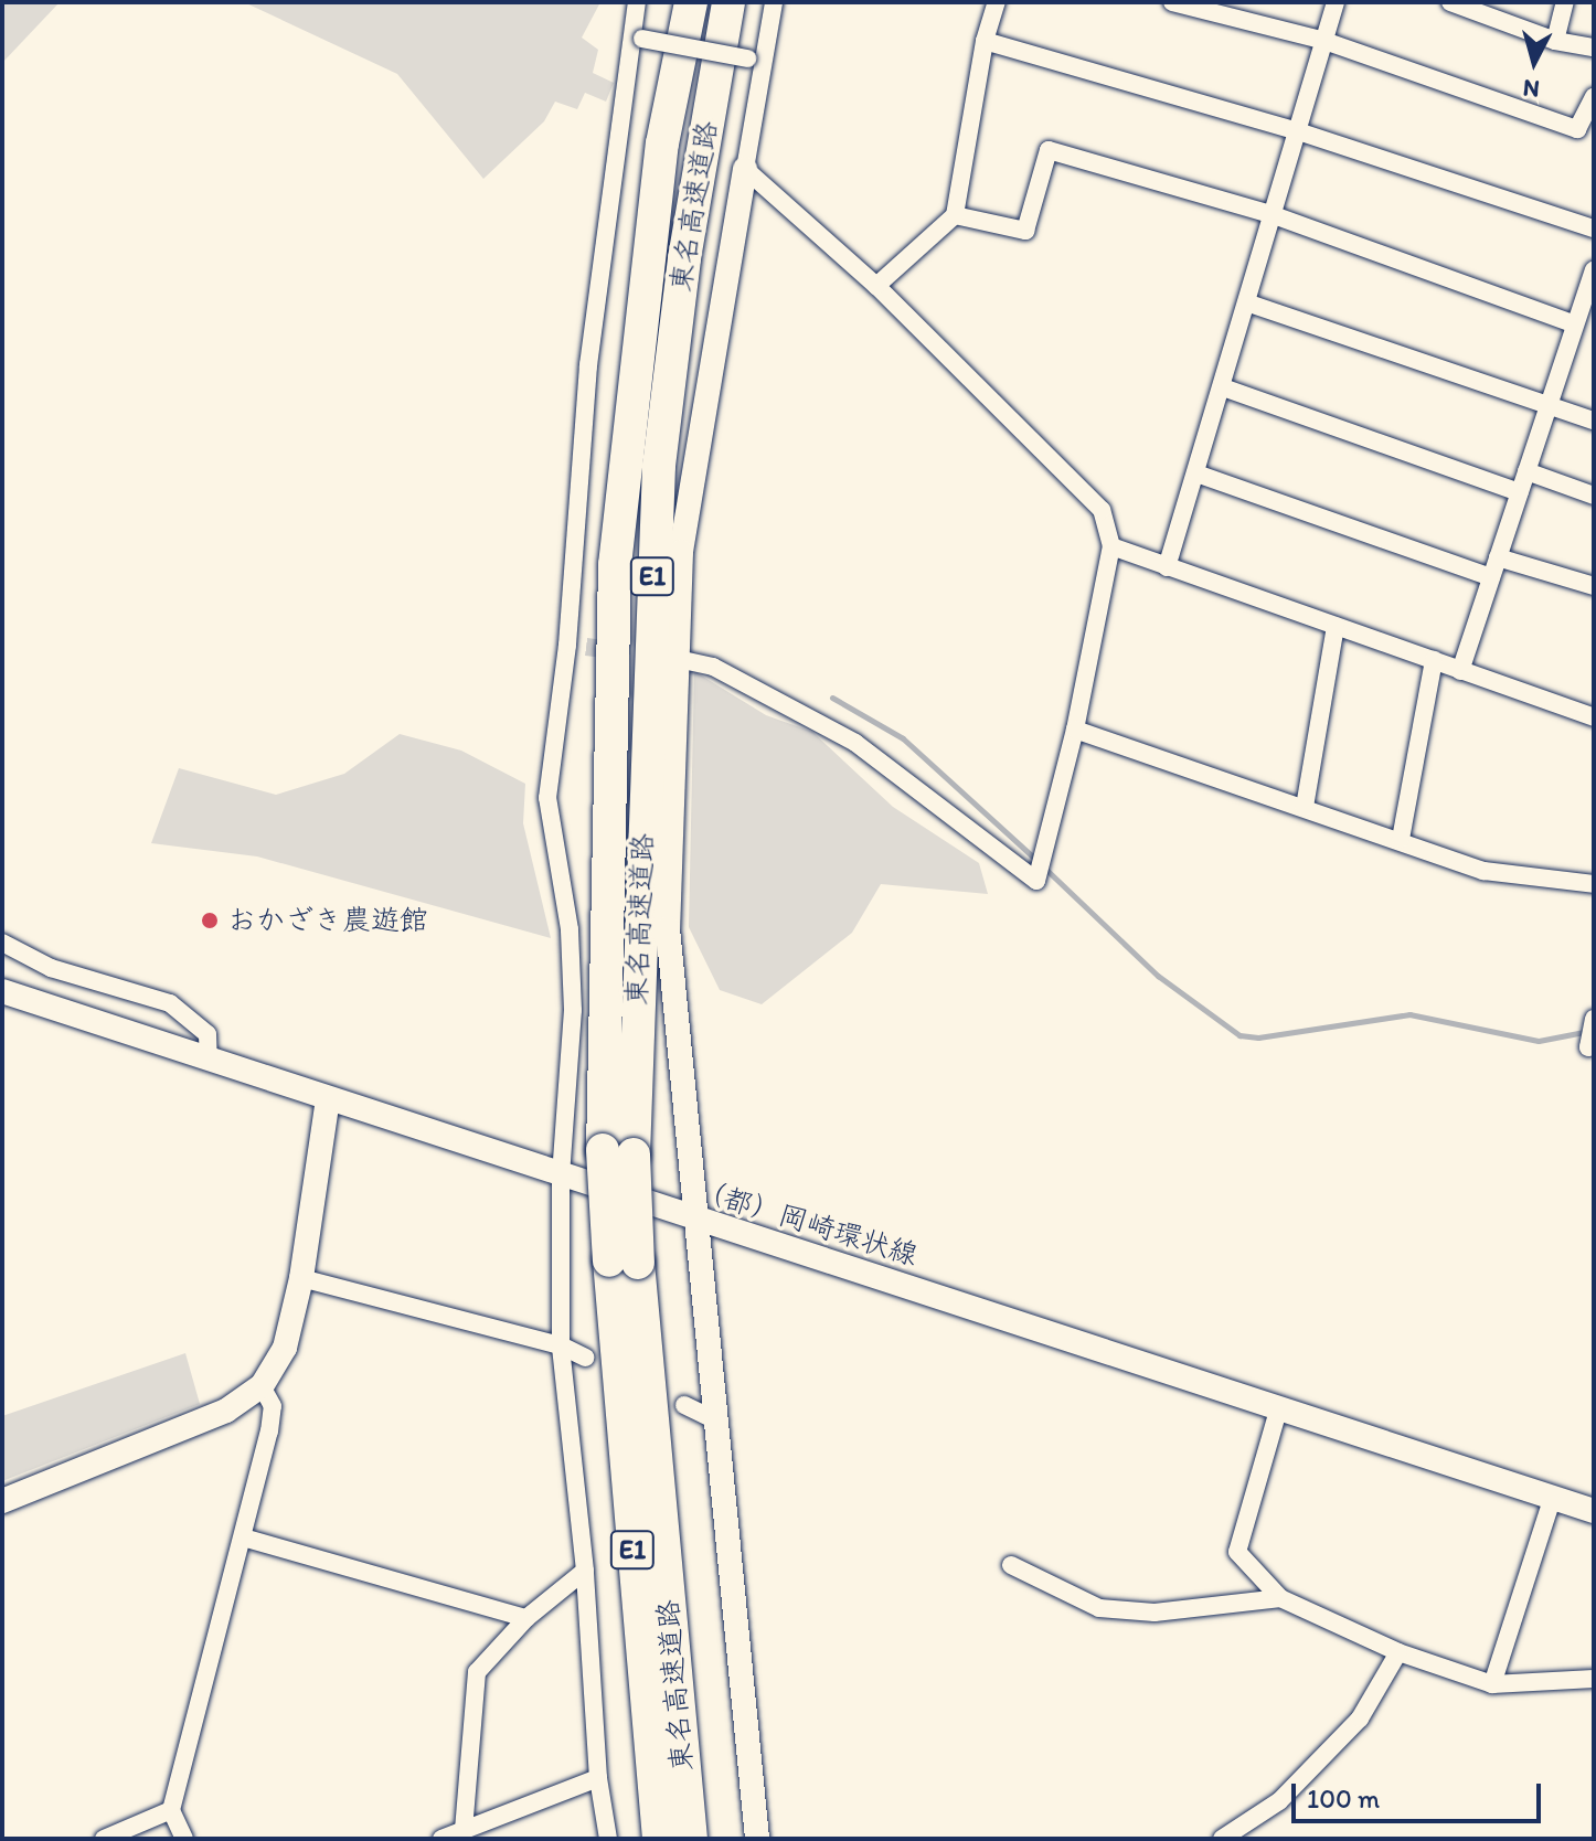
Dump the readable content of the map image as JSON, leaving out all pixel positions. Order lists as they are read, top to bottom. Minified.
{"streets":{"highway":["東名高速道路","E1"],"street":["（都）岡崎環状線"]},"places":["おかざき農遊館"],"scale_bar":"100 m","north":"bottom"}
